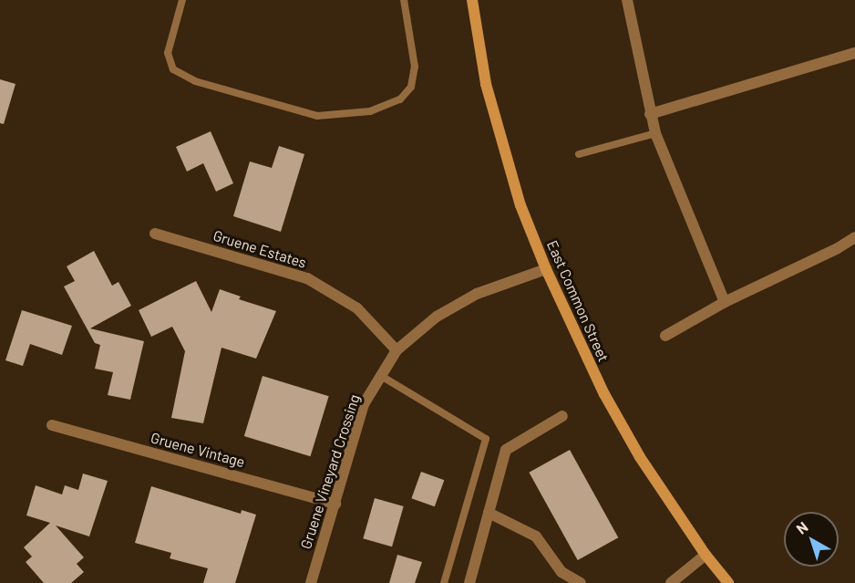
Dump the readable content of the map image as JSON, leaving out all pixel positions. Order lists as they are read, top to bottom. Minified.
{"streets":{"main road":["East Common Street"],"street":["Gruene Estates","Gruene Vintage","Gruene Vineyard Crossing"]},"crossings":[["Gruene Estates","Gruene Vineyard Crossing"],["East Common Street","Gruene Vineyard Crossing"],["Gruene Vintage","Gruene Vineyard Crossing"]],"north":"top left"}
